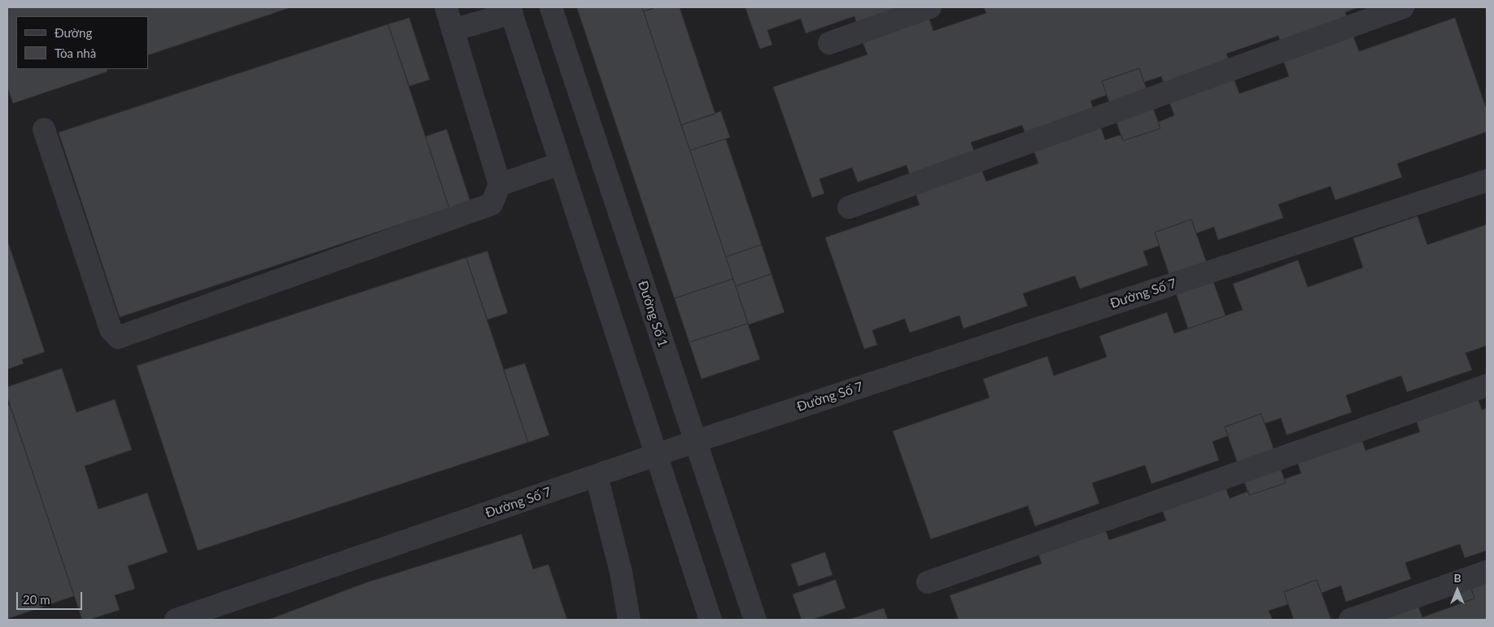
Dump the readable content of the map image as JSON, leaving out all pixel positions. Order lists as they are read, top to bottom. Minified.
{"streets":{"lane":["Đường Số 7","Đường Số 1"]},"crossings":[["Đường Số 7","Đường Số 1"]],"legend":["Đường","Tòa nhà"],"scale_bar":"20 m","north":"top"}
